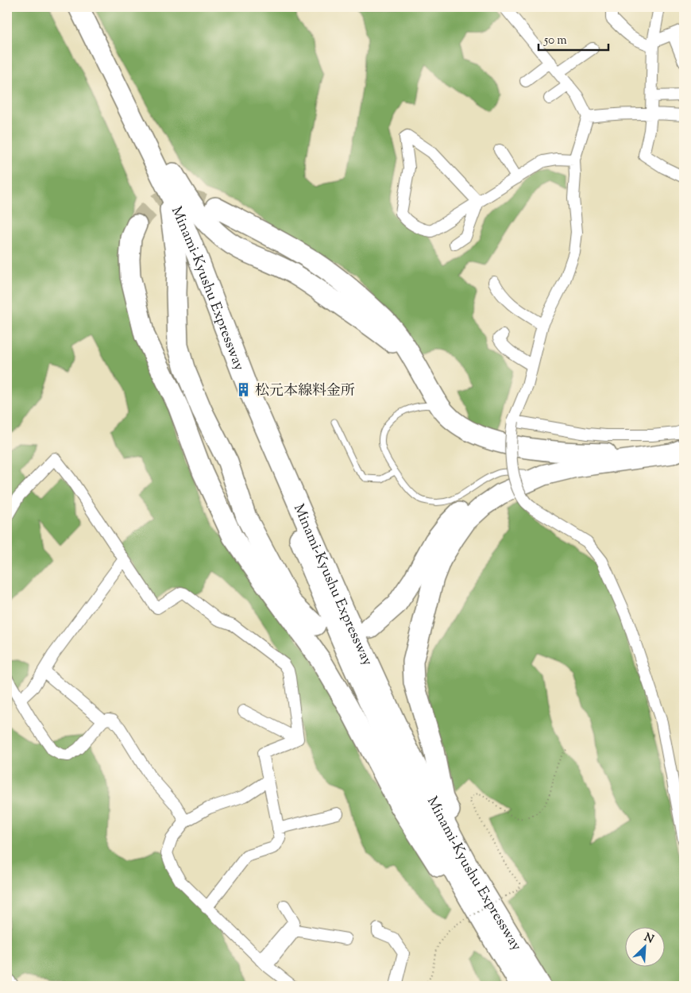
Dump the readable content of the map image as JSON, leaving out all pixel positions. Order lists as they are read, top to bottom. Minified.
{"streets":{"highway":["Minami-Kyushu Expressway"]},"places":{"building":["松元本線料金所"]},"scale_bar":"50 m","north":"top right"}
